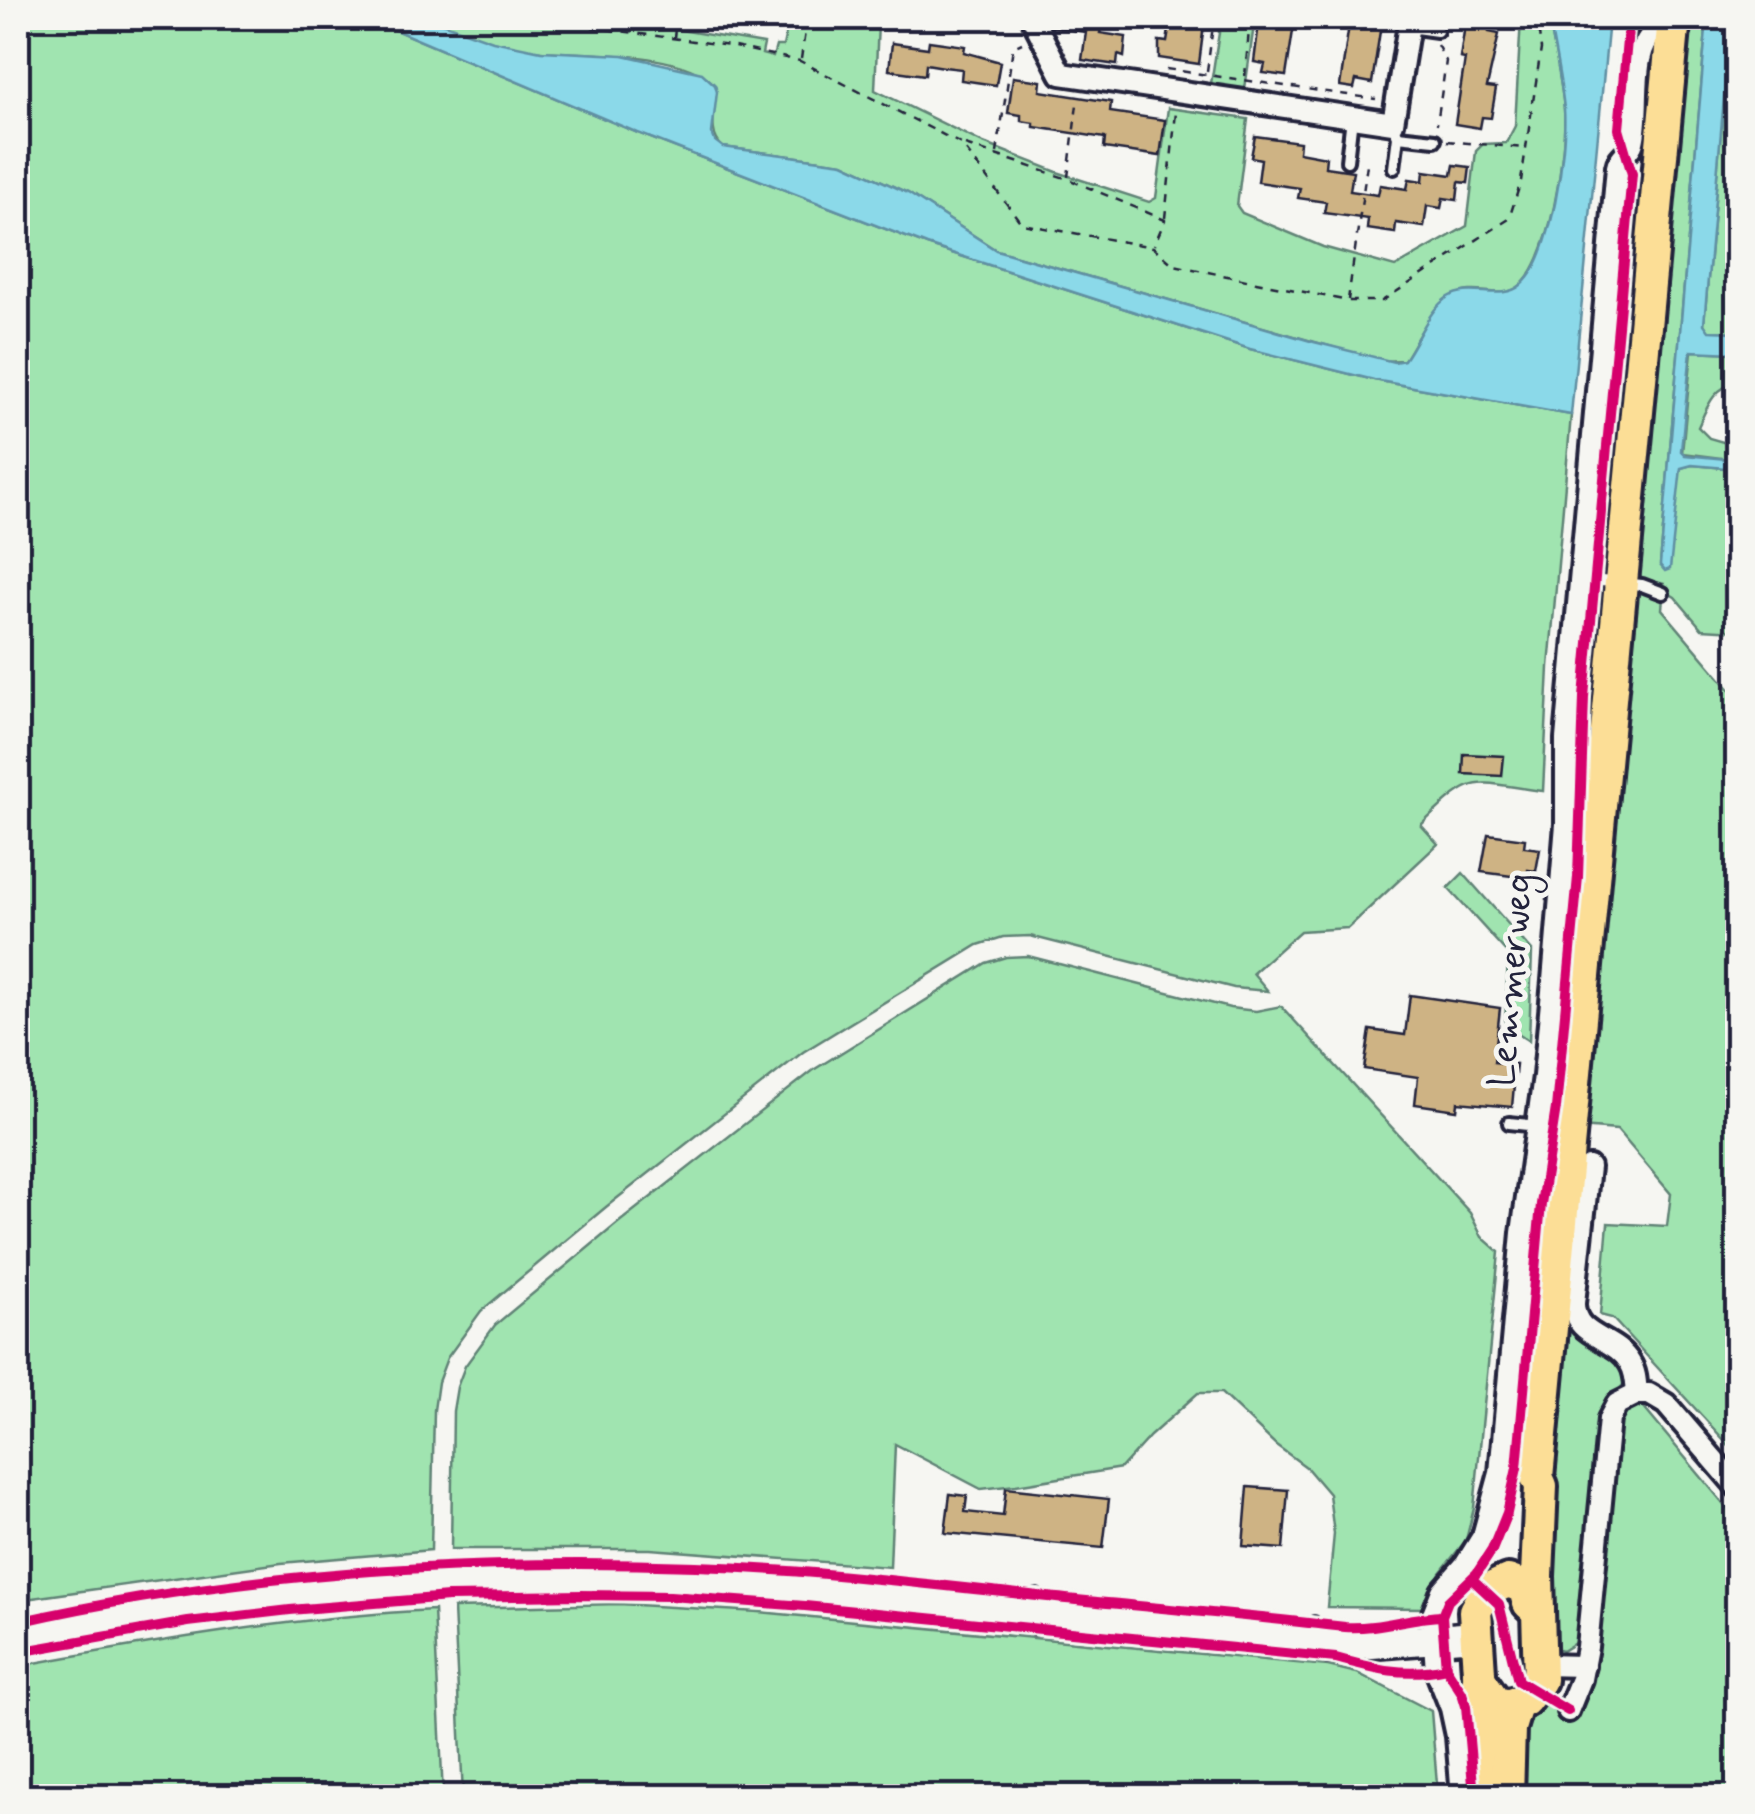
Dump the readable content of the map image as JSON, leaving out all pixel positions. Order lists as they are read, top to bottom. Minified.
{"streets":{"main road":["Lemmerweg"]}}
